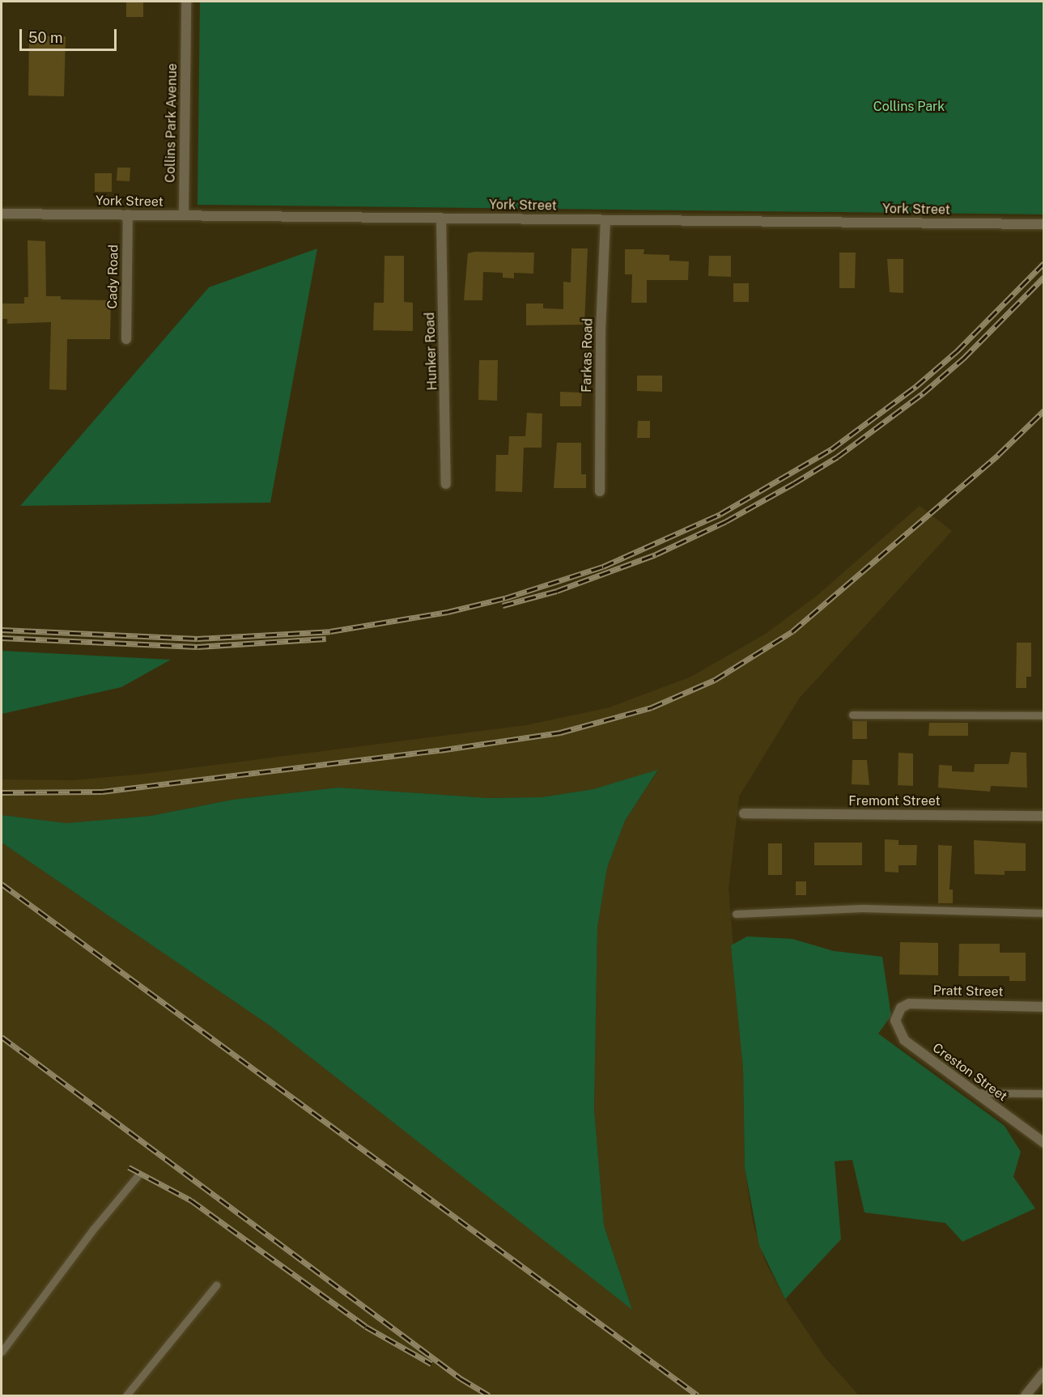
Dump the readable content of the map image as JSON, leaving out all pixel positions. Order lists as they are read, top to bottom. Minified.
{"streets":{"street":["Collins Park Avenue","York Street","Cady Road","Hunker Road","Farkas Road","Fremont Street","Pratt Street","Creston Street"]},"crossings":[["Collins Park Avenue","York Street"],["York Street","Cady Road"],["York Street","Hunker Road"],["York Street","Farkas Road"],["Pratt Street","Creston Street"]],"parks":["Collins Park"],"scale_bar":"50 m"}
